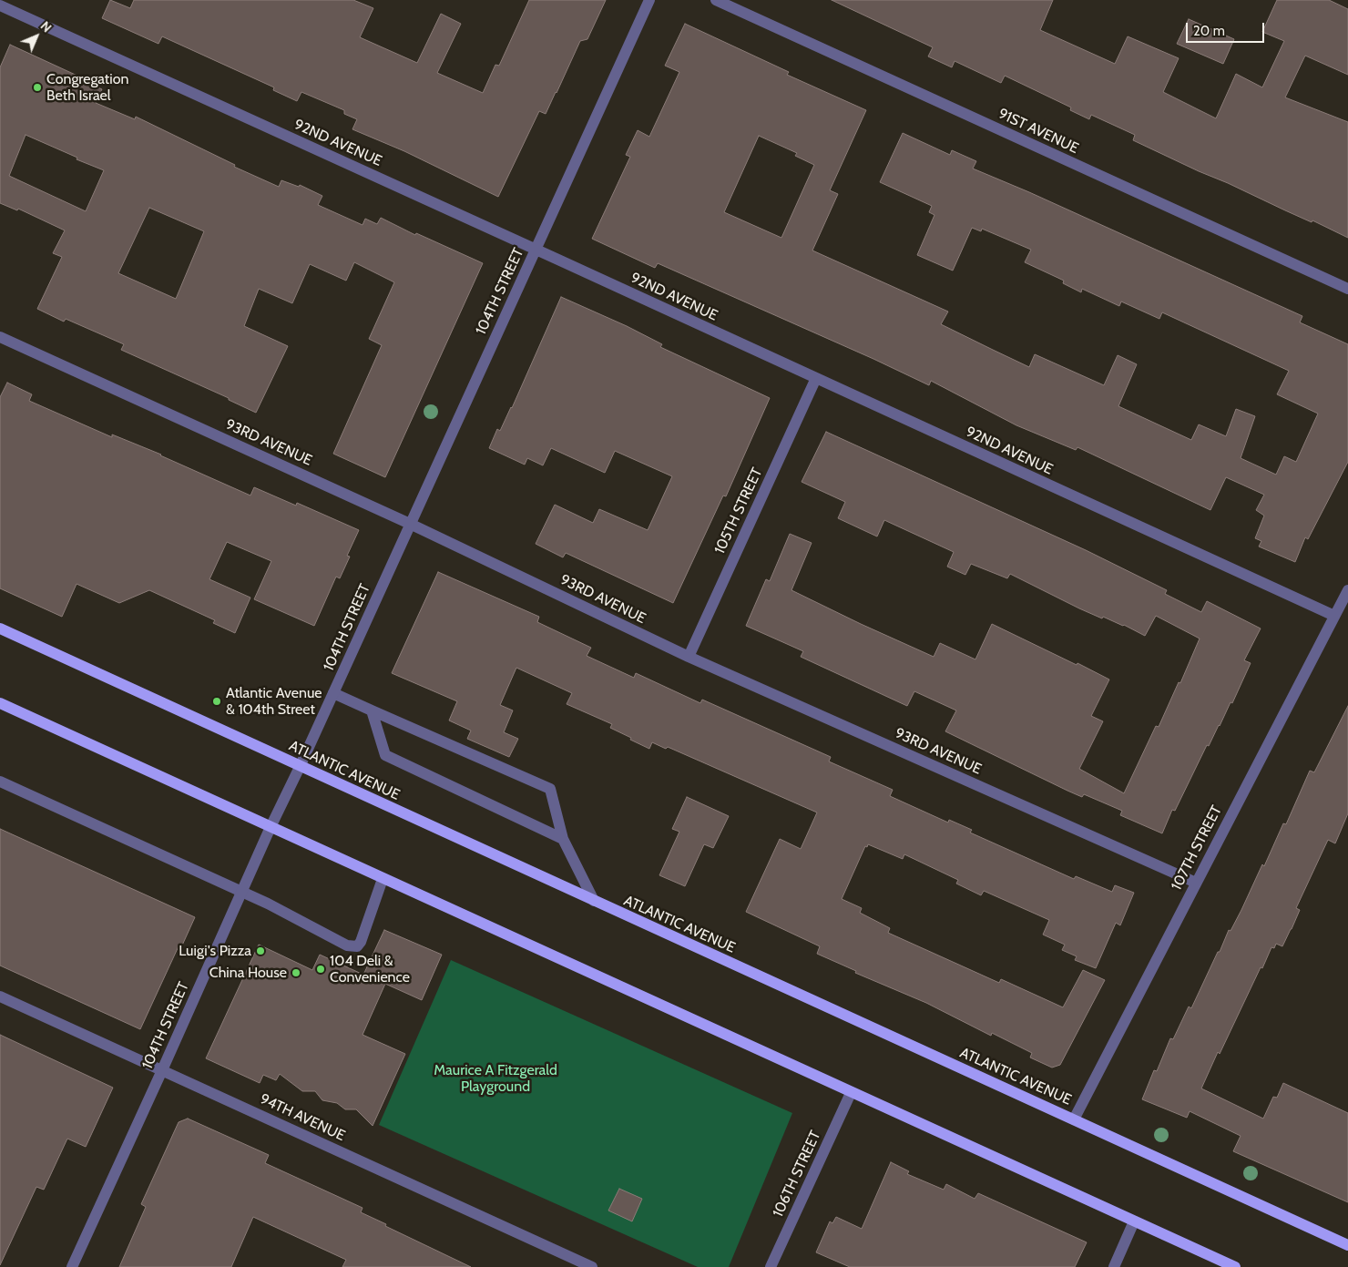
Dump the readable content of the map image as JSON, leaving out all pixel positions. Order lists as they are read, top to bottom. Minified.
{"streets":{"main road":["ATLANTIC AVENUE"],"street":["91ST AVENUE","92ND AVENUE","104TH STREET","93RD AVENUE","105TH STREET","107TH STREET","94TH AVENUE","106TH STREET"]},"crossings":[["92ND AVENUE","104TH STREET"],["92ND AVENUE","105TH STREET"],["92ND AVENUE","107TH STREET"],["104TH STREET","93RD AVENUE"],["104TH STREET","ATLANTIC AVENUE"],["104TH STREET","94TH AVENUE"],["93RD AVENUE","105TH STREET"],["93RD AVENUE","107TH STREET"],["ATLANTIC AVENUE","107TH STREET"]],"parks":["Maurice A Fitzgerald Playground"],"places":["Congregation Beth Israel","Atlantic Avenue & 104th Street","Luigi's Pizza","104 Deli & Convenience","China House"],"scale_bar":"20 m","north":"top right"}
